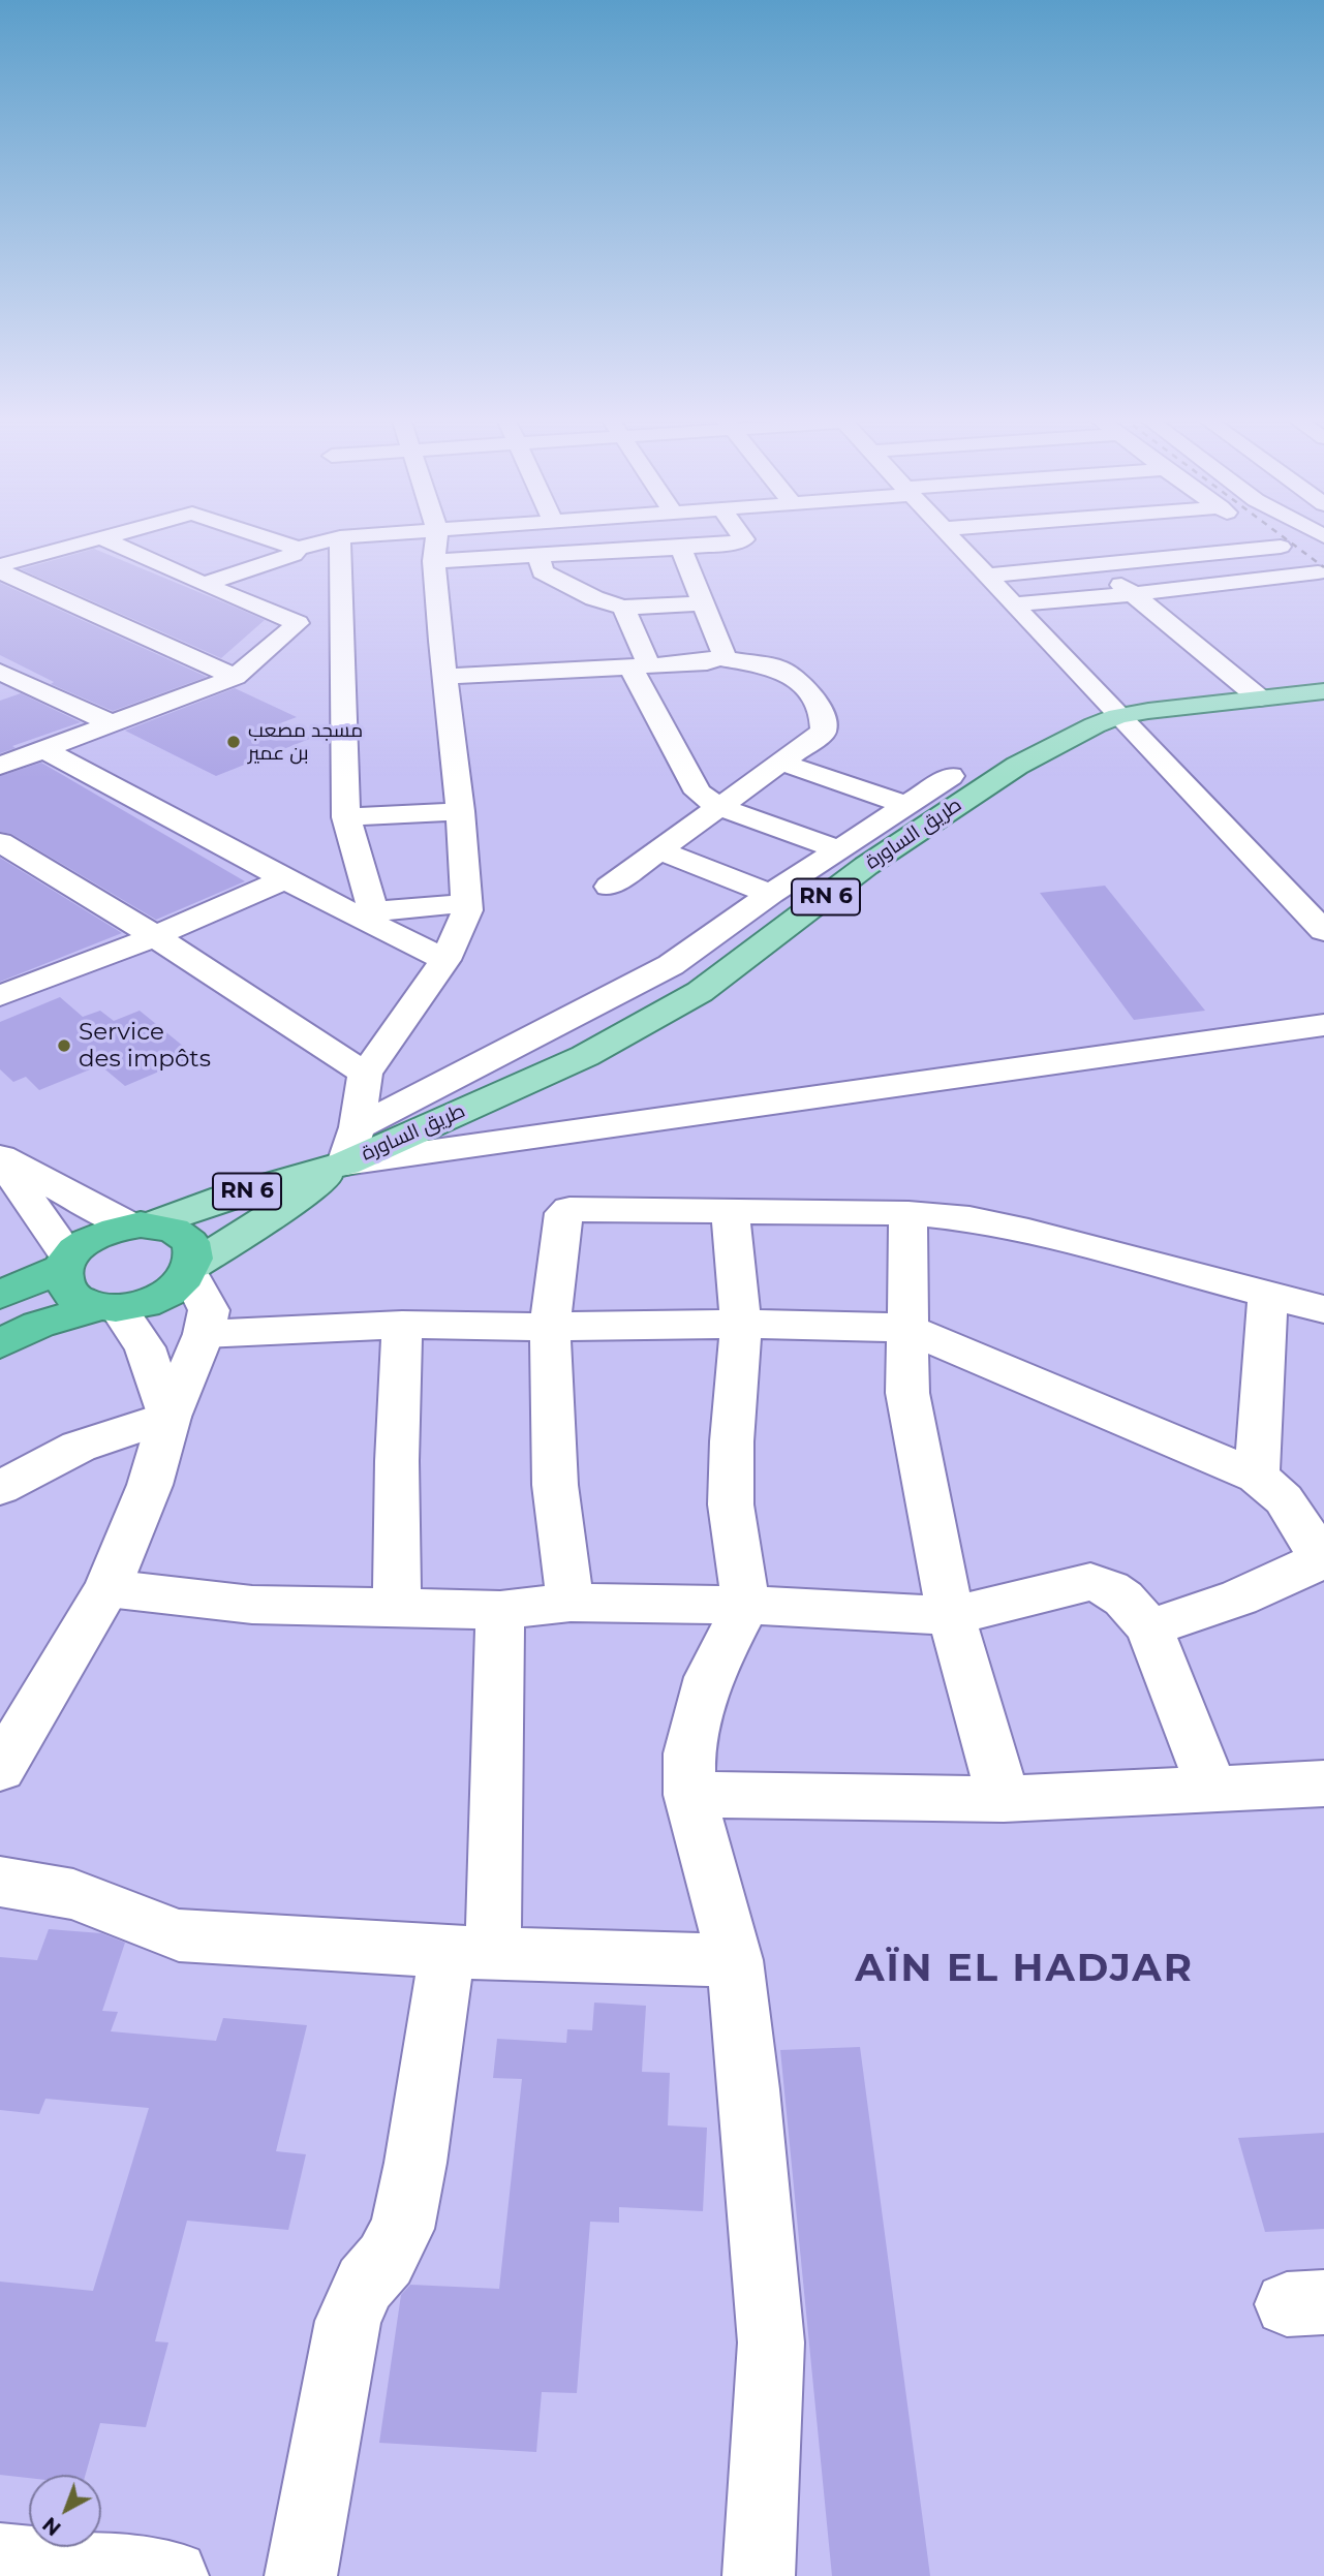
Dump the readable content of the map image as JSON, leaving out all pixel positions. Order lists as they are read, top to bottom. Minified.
{"streets":{"main road":["طريق الساورة","RN 6"]},"crossings":[["طريق الساورة","RN 6"]],"districts":["AÏN EL HADJAR"],"places":["مسجد مصعب بن عمير","Service des impôts"],"north":"bottom left"}
